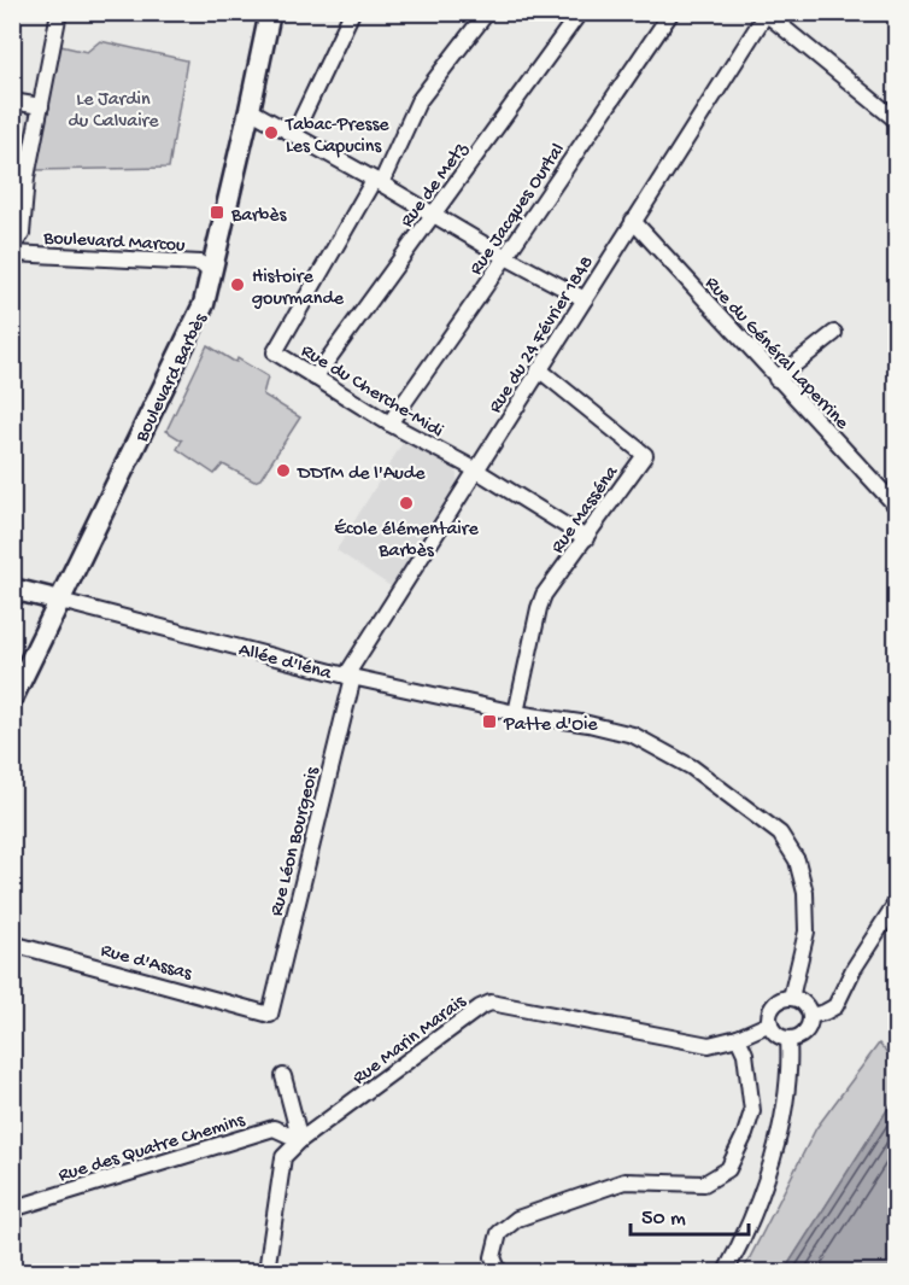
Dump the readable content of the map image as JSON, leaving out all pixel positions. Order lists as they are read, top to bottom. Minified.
{"streets":{"main road":["Boulevard Barbès","Allée d'Iéna"],"street":["Rue de Metz","Rue Jacques Ourtal","Boulevard Marcou","Rue du 24 Février 1848","Rue du Général Laperrine","Rue du Cherche-Midi","Rue Masséna","Rue Léon Bourgeois","Rue d'Assas","Rue Marin Marais","Rue des Quatre Chemins"]},"crossings":[["Rue de Metz","Rue du Cherche-Midi"],["Rue Jacques Ourtal","Rue du Cherche-Midi"],["Boulevard Marcou","Boulevard Barbès"],["Rue du 24 Février 1848","Rue du Général Laperrine"],["Rue du 24 Février 1848","Rue du Cherche-Midi"],["Rue du 24 Février 1848","Rue Masséna"],["Rue du 24 Février 1848","Allée d'Iéna"],["Rue du 24 Février 1848","Rue Léon Bourgeois"],["Boulevard Barbès","Allée d'Iéna"],["Rue du Cherche-Midi","Rue Masséna"],["Rue Masséna","Allée d'Iéna"],["Allée d'Iéna","Rue Léon Bourgeois"],["Allée d'Iéna","Rue Marin Marais"],["Rue Léon Bourgeois","Rue d'Assas"],["Rue Marin Marais","Rue des Quatre Chemins"]],"parks":["Le Jardin du Calvaire"],"places":{"other":["Tabac-Presse Les Capucins","Histoire gourmande","DDTM de l'Aude","École élémentaire Barbès"],"transit":["Barbès","Patte d'Oie"]},"scale_bar":"50 m"}
